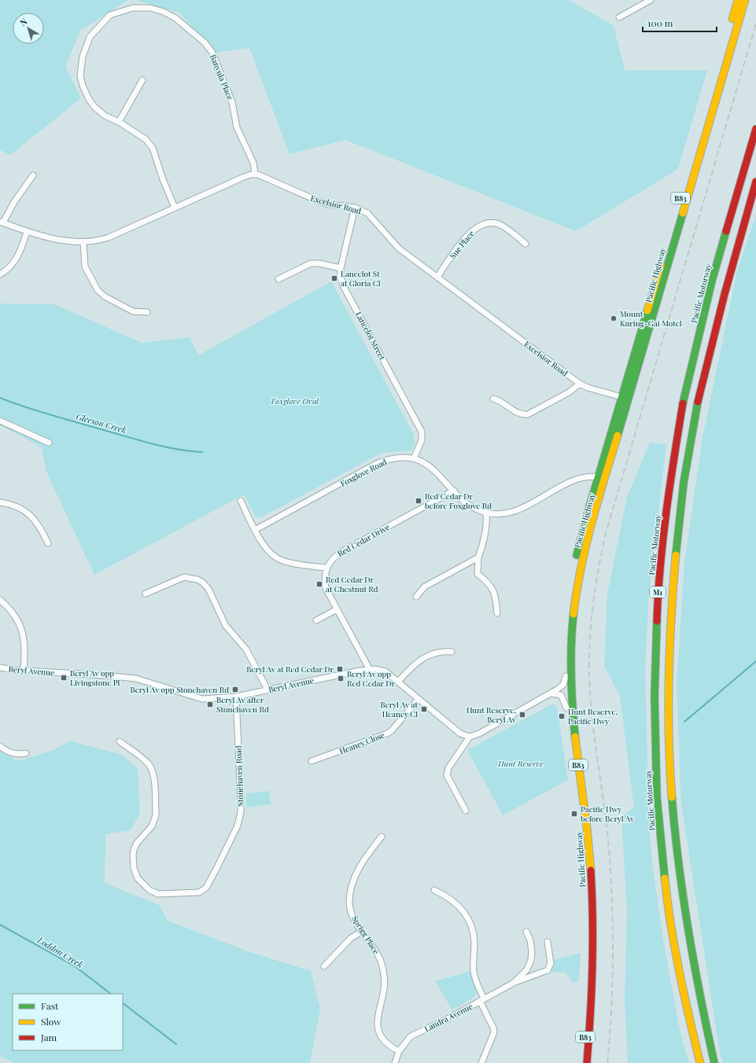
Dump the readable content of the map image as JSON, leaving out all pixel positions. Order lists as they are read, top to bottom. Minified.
{"streets":{"main road":["B83","Pacific Highway","Pacific Motorway","M1"],"street":["Banyula Place","Excelsior Road","Sue Place","Lancelot Street","Foxglove Road","Red Cedar Drive","Beryl Avenue","Heaney Close","Stonehaven Road","Sprigg Place","Landra Avenue"]},"crossings":[["Banyula Place","Excelsior Road"],["Excelsior Road","Sue Place"],["Excelsior Road","Pacific Highway"],["Excelsior Road","Lancelot Street"],["Pacific Highway","Foxglove Road"],["Lancelot Street","Foxglove Road"],["Foxglove Road","Red Cedar Drive"],["Beryl Avenue","Heaney Close"],["Beryl Avenue","Stonehaven Road"],["Sprigg Place","Landra Avenue"]],"water":["Gleeson Creek","Loddon Creek"],"parks":["Foxglove Oval","Hunt Reserve"],"places":{"transit":["Lancelot St at Gloria Cl","Red Cedar Dr before Foxglove Rd","Red Cedar Dr at Chestnut Rd","Beryl Av at Red Cedar Dr","Beryl Av opp Livingstone Pl","Beryl Av opp Red Cedar Dr","Beryl Av opp Stonehaven Rd","Beryl Av after Stonehaven Rd","Beryl Av at Heaney Cl","Hunt Reserve, Beryl Av","Hunt Reserve, Pacific Hwy","Pacific Hwy before Beryl Av"],"other":["Mount Kuring-Gai Motel"]},"legend":["Fast","Slow","Jam"],"scale_bar":"100 m","north":"top left"}
